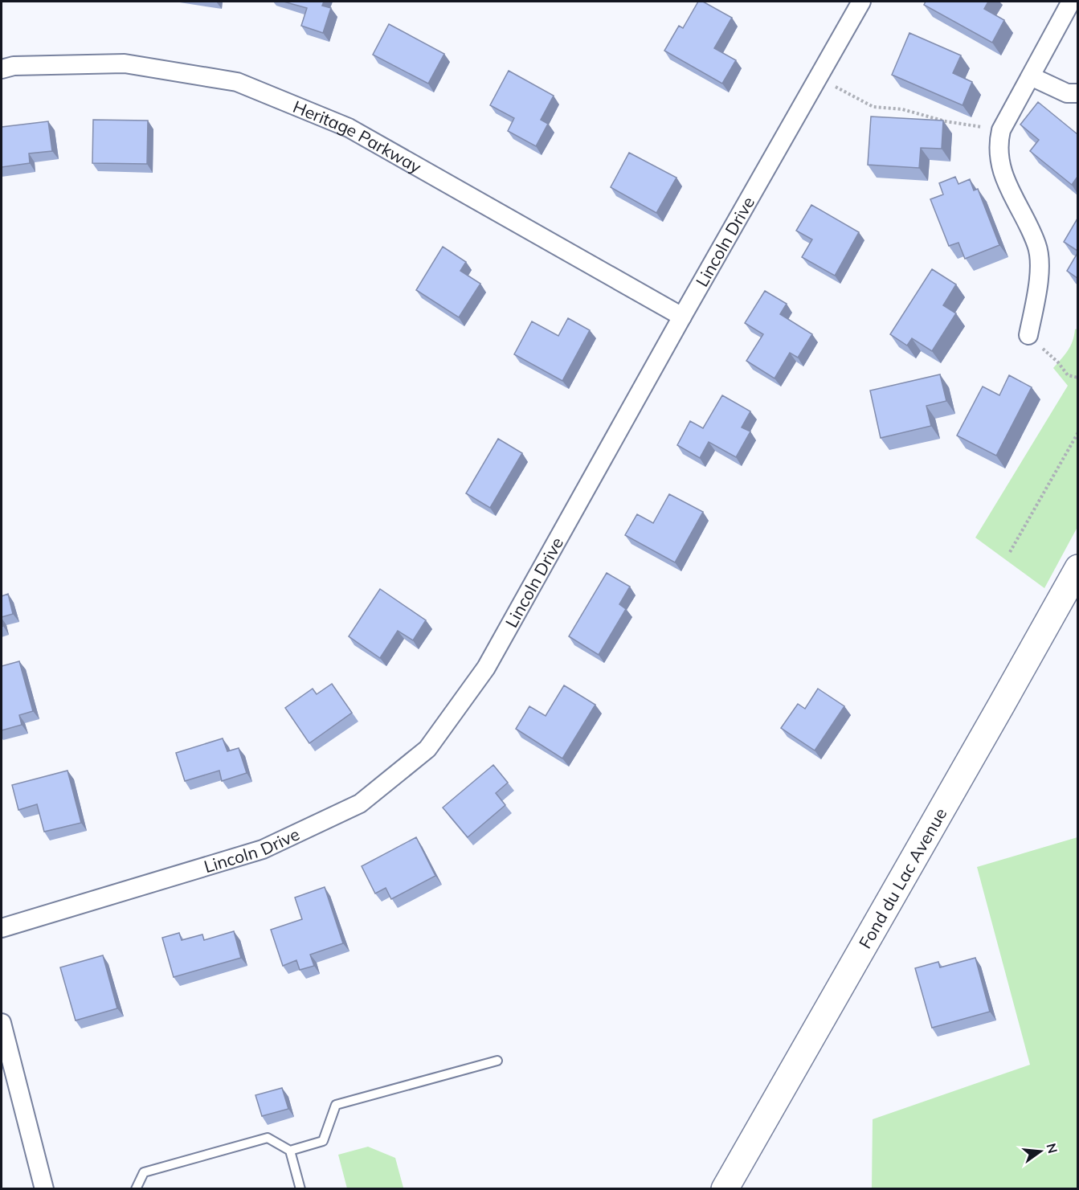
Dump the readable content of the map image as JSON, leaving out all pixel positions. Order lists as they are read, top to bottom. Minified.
{"streets":{"main road":["Fond du Lac Avenue"],"street":["Heritage Parkway","Lincoln Drive"]},"crossings":[["Heritage Parkway","Lincoln Drive"]],"north":"right"}
